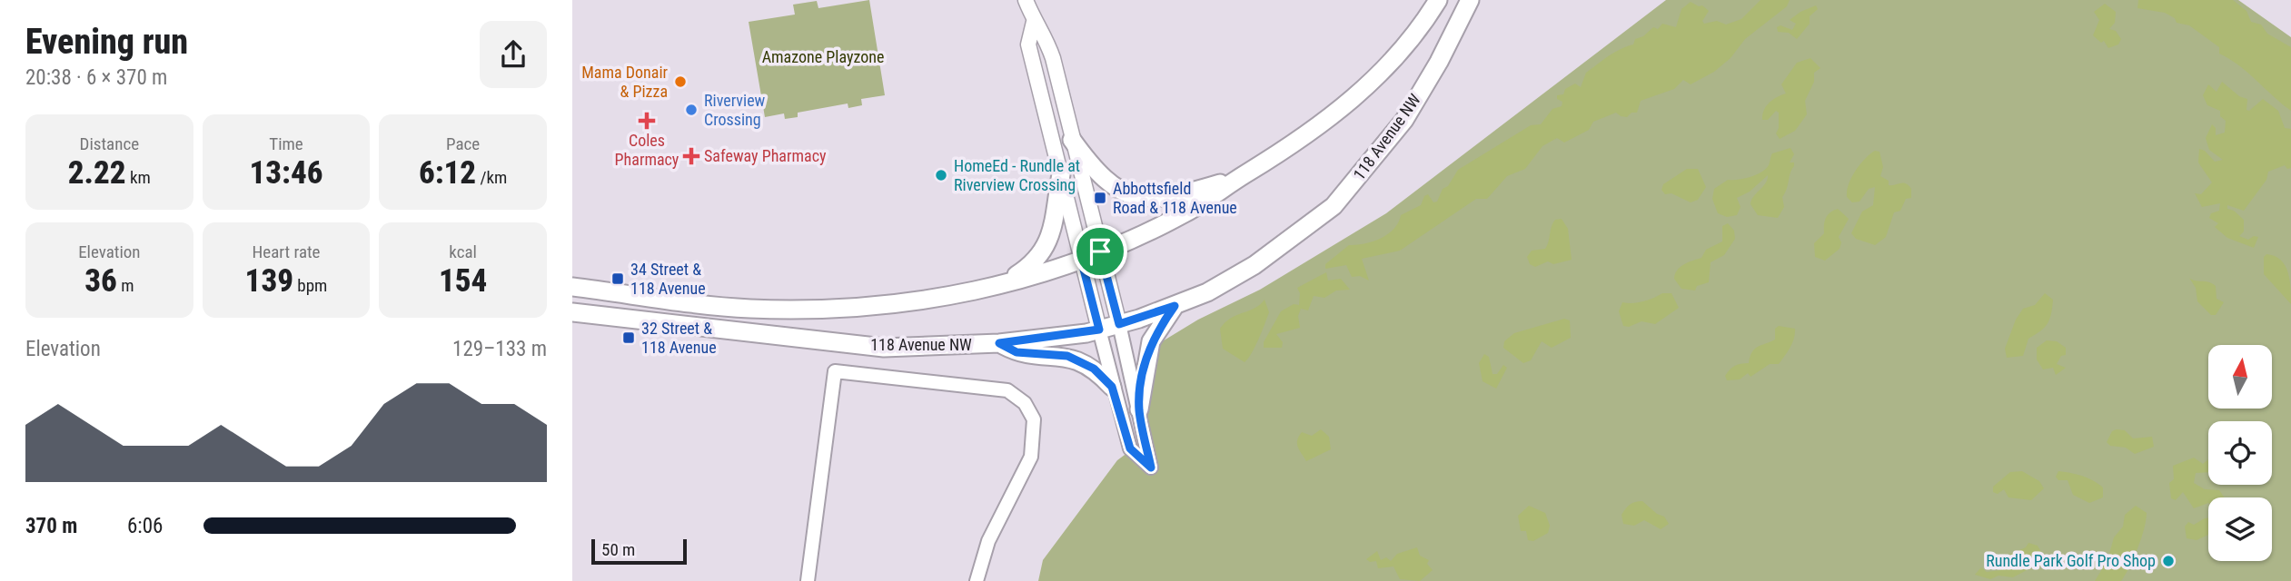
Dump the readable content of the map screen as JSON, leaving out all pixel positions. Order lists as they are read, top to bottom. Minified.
{"streets":{"main road":["118 Avenue NW"]},"parks":["Amazone Playzone"],"places":{"other":["Mama Donair & Pizza","Riverview Crossing","HomeEd - Rundle at Riverview Crossing","Rundle Park Golf Pro Shop"],"health":["Coles Pharmacy","Safeway Pharmacy"],"transit":["Abbottsfield Road & 118 Avenue","34 Street & 118 Avenue","32 Street & 118 Avenue"]},"scale_bar":"50 m","north":"top","page":{"heading":["Evening run","20:38 · 6 × 370 m"],"stats":[["Distance","2.22 km"],["Time","13:46"],["Pace","6:12 /km"],["Elevation","36 m"],["Heart rate","139 bpm"],["kcal","154"]],"chart":["Elevation","129–133 m"],"list":[{"name":"370 m","note":"6:06"}],"scale":"50 m"}}
